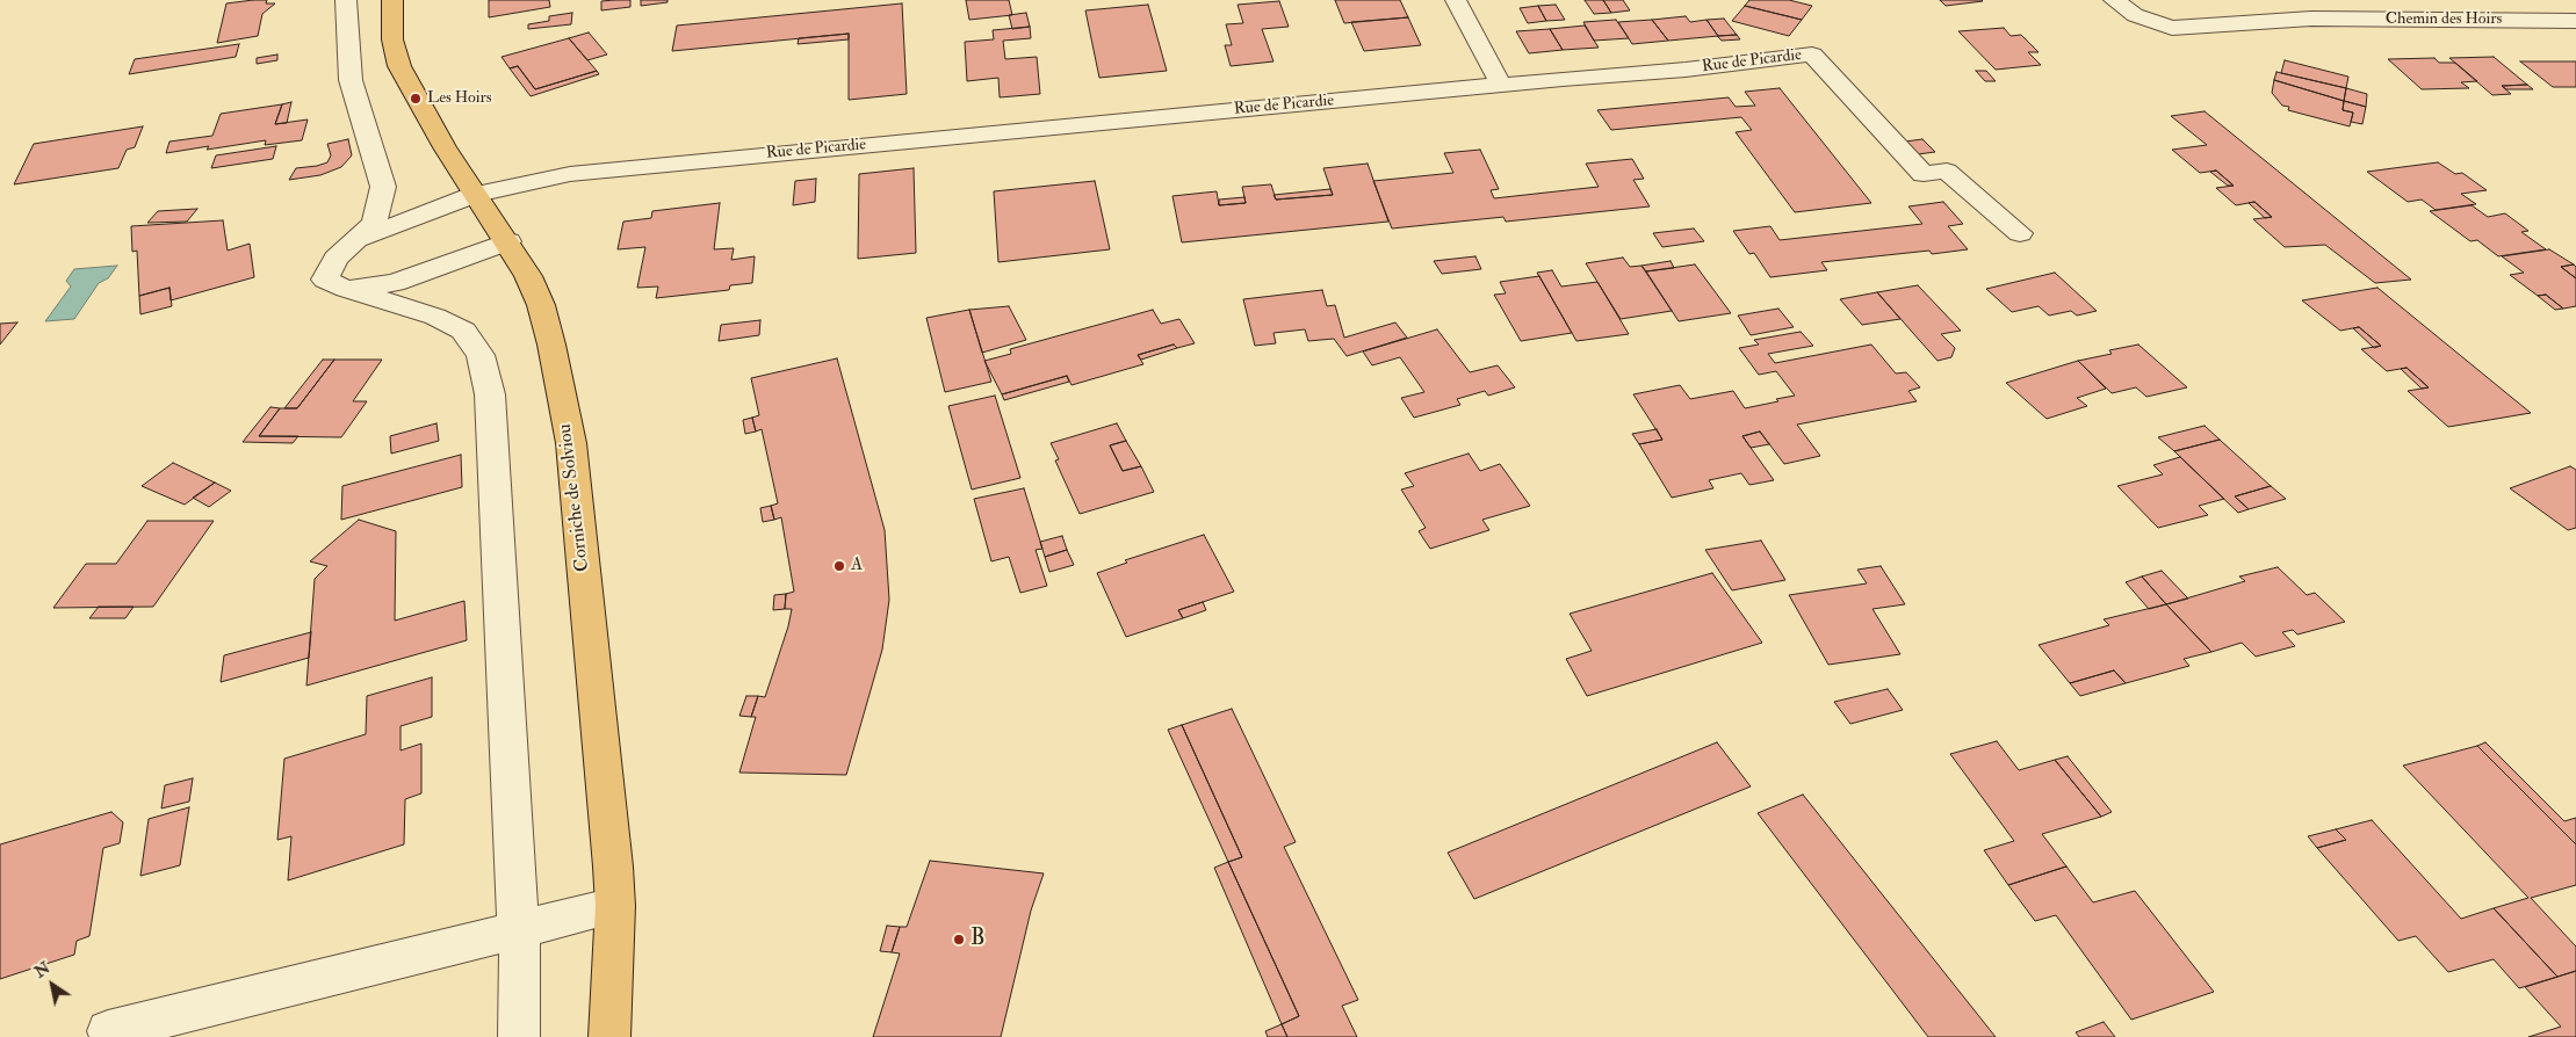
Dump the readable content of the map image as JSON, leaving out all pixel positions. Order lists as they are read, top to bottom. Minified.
{"streets":{"main road":["Corniche de Solviou"],"street":["Chemin des Hoirs","Rue de Picardie"]},"crossings":[["Rue de Picardie","Corniche de Solviou"]],"places":["Les Hoirs","A","B"],"north":"top left"}
